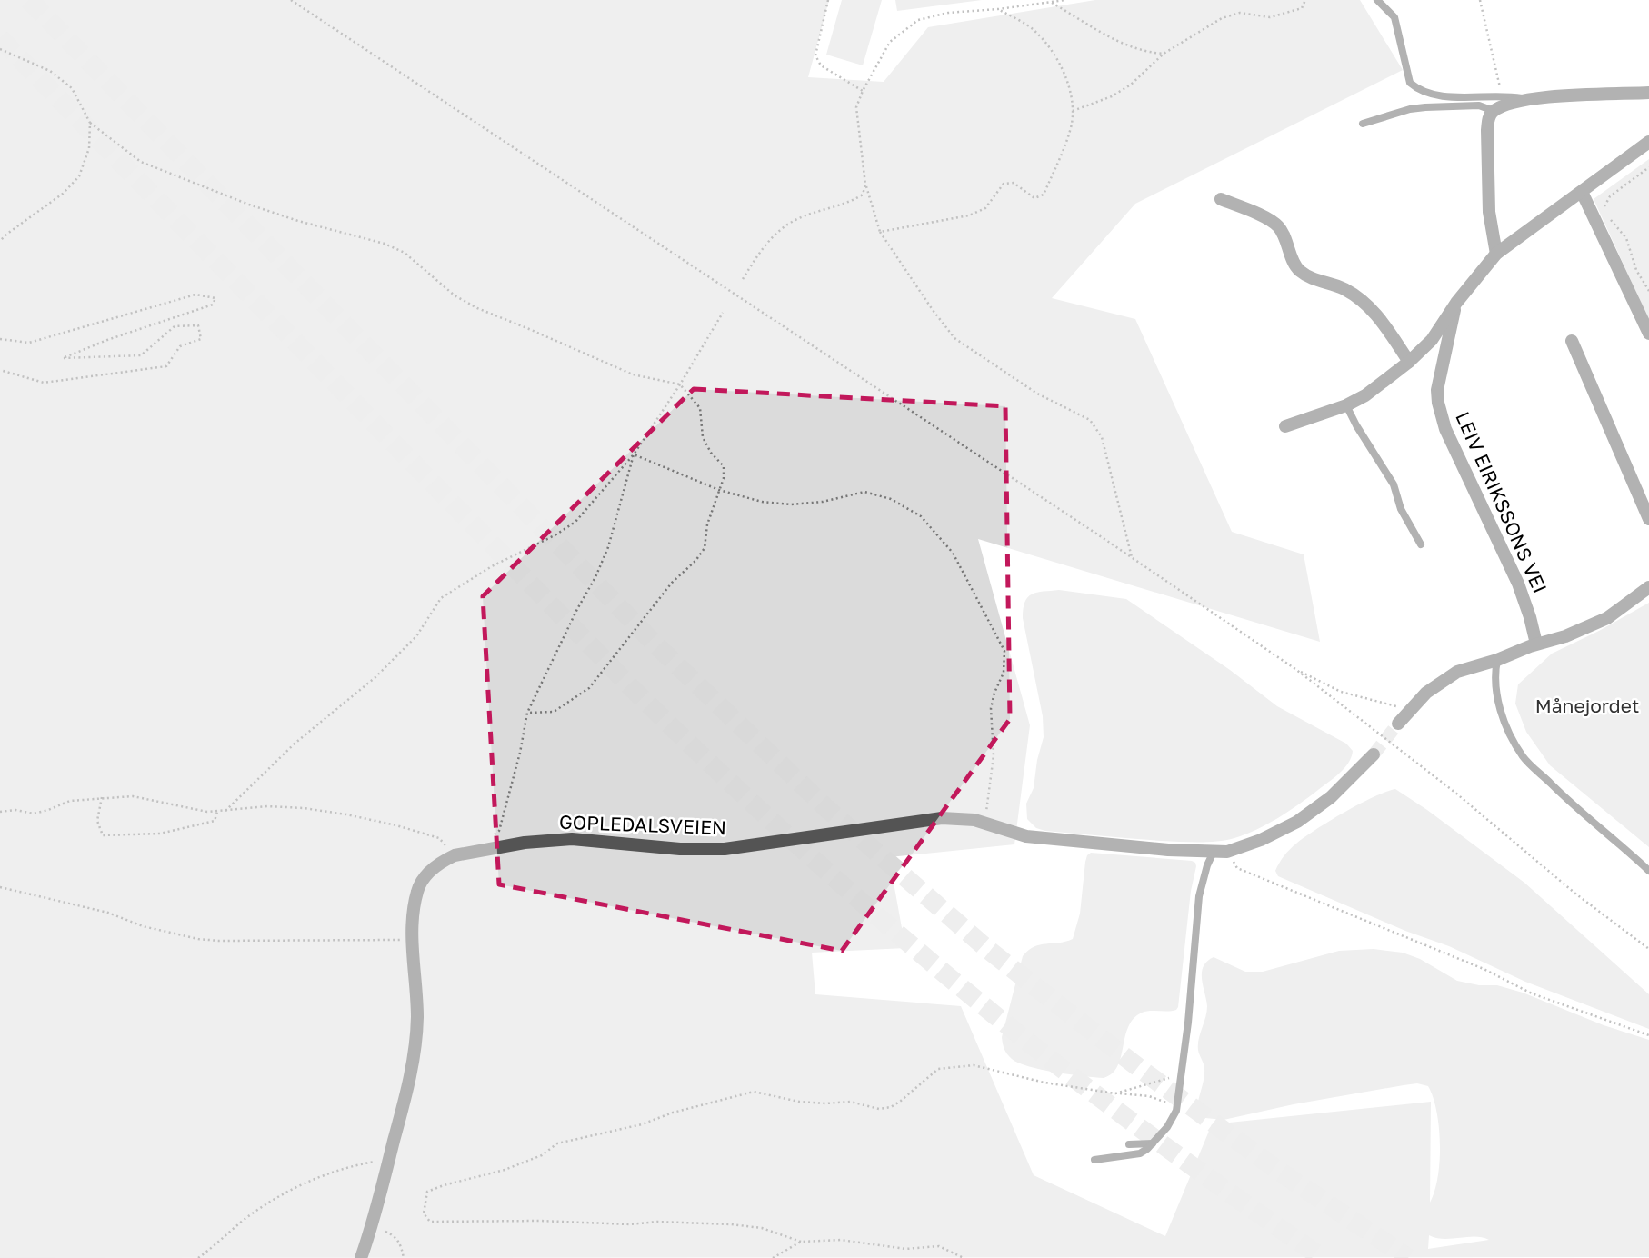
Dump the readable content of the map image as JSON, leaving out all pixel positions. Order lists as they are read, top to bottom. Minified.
{"streets":{"street":["LEIV EIRIKSSONS VEI","GOPLEDALSVEIEN"]},"parks":["Månejordet"]}
